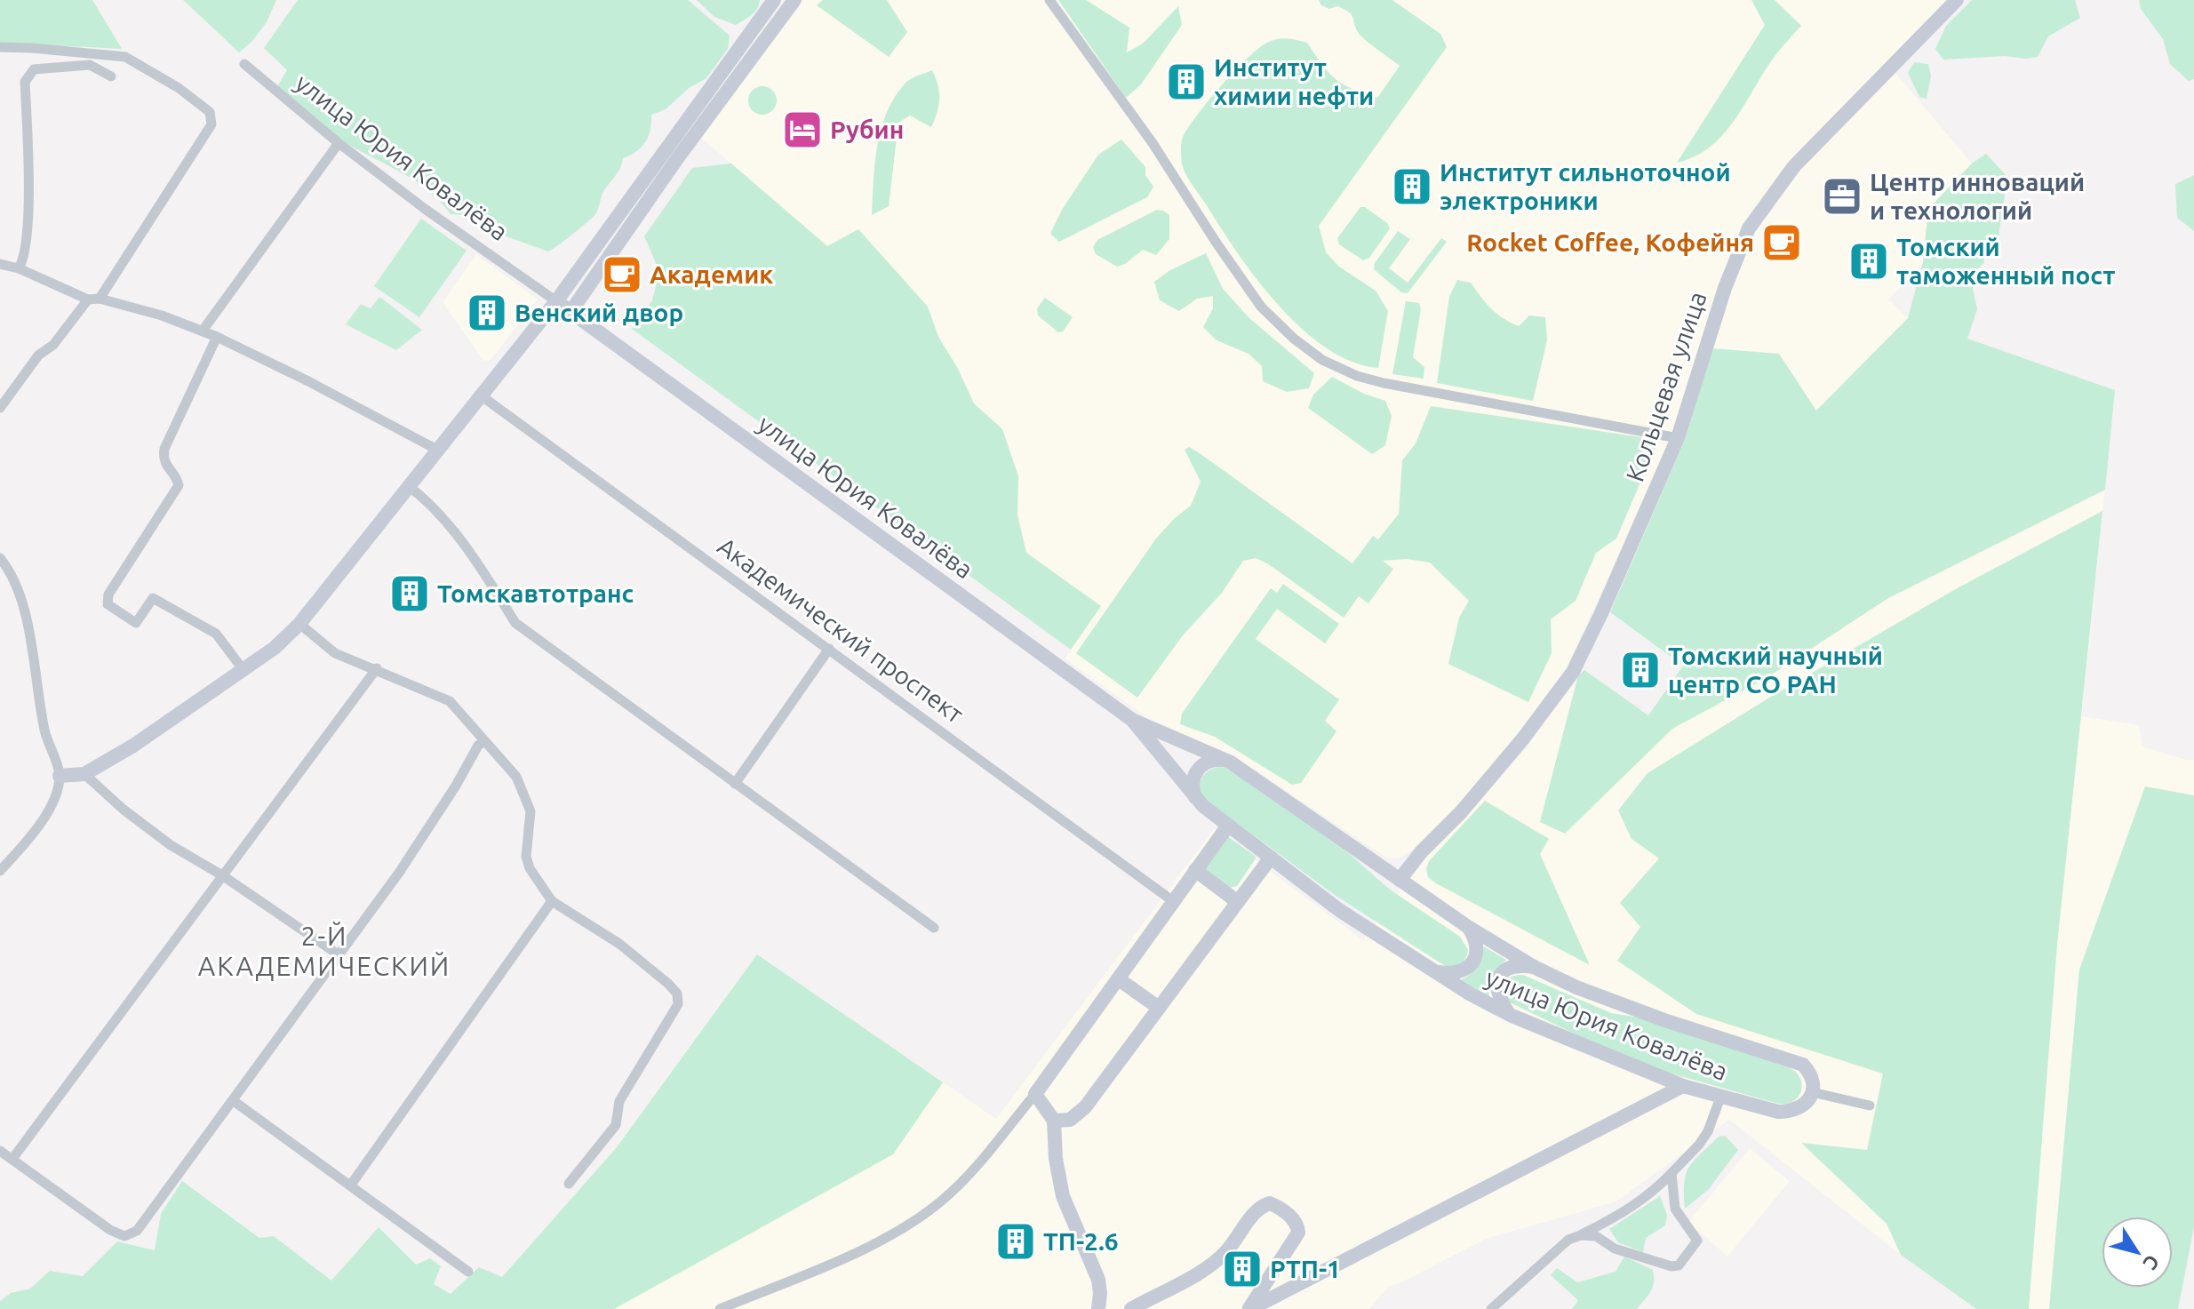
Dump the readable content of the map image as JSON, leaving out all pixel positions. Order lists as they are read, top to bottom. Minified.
{"streets":{"street":["улица Юрия Ковалёва","Кольцевая улица","Академический проспект"]},"crossings":[["улица Юрия Ковалёва","Кольцевая улица"]],"districts":["2-Й АКАДЕМИЧЕСКИЙ"],"places":{"building":["Институт химии нефти","Институт сильноточной электроники","Томский таможенный пост","Венский двор","Томскавтотранс","Томский научный центр СО РАН","ТП-2.6","РТП-1"],"hotel":["Рубин"],"office":["Центр инноваций и технологий"],"cafe":["Rocket Coffee, Кофейня","Академик"]},"north":"bottom right"}
